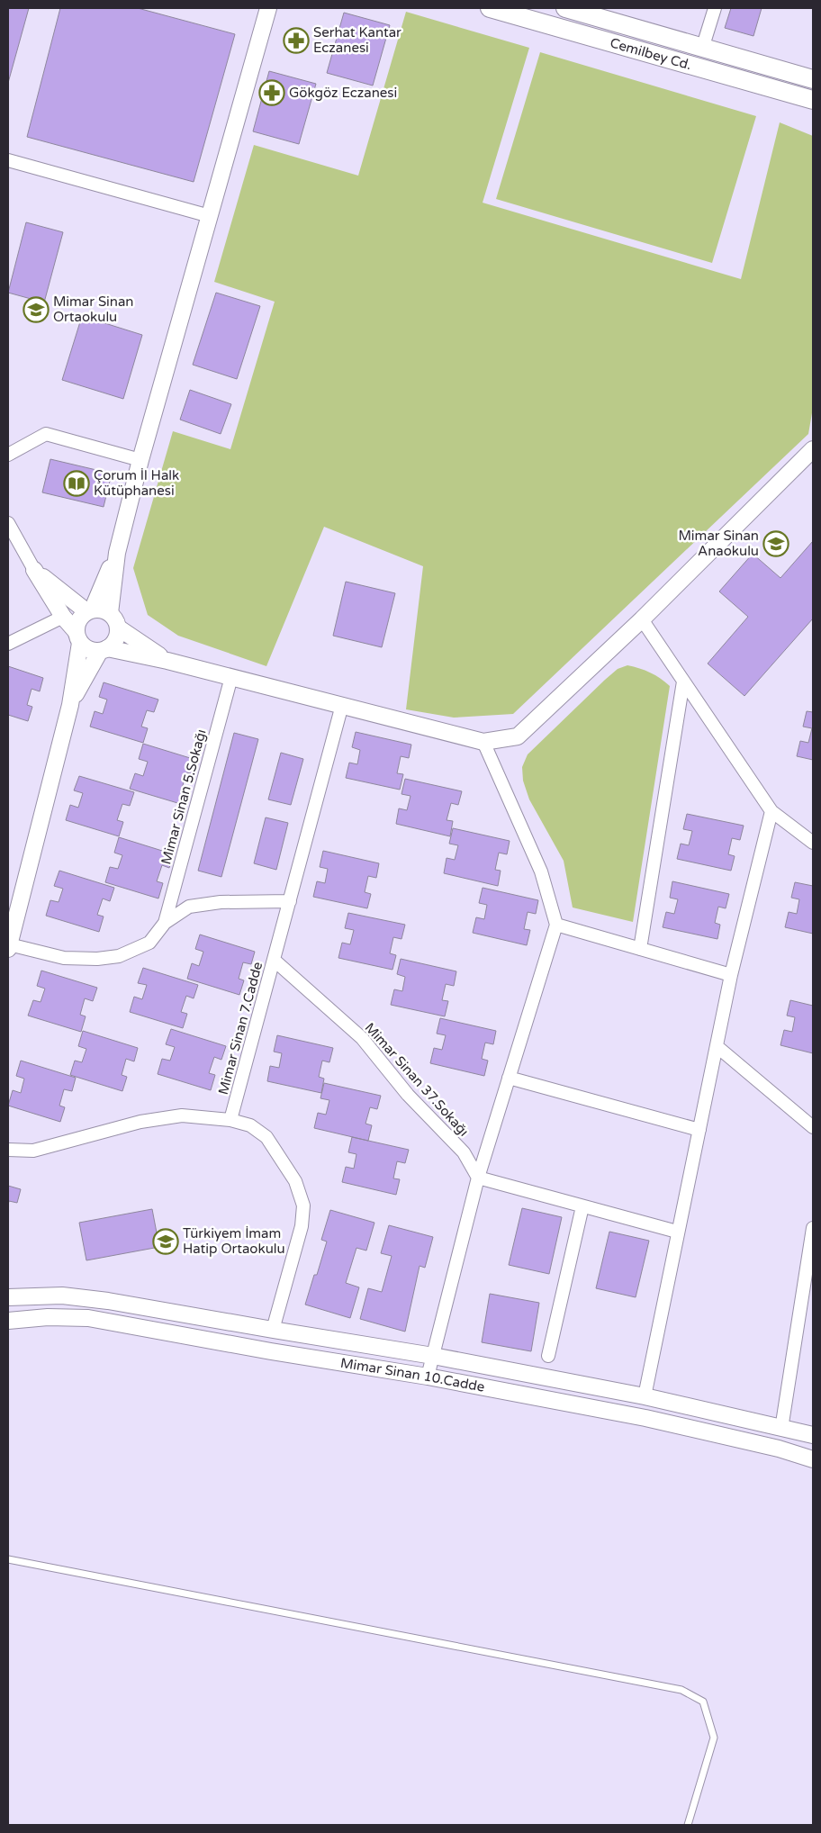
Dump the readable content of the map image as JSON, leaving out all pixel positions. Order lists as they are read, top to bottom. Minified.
{"streets":{"main road":["Cemilbey Cd."],"street":["Mimar Sinan 5.Sokağı","Mimar Sinan 7.Cadde","Mimar Sinan 37.Sokağı","Mimar Sinan 10.Cadde"]},"crossings":[["Mimar Sinan 7.Cadde","Mimar Sinan 37.Sokağı"]],"places":{"pharmacy":["Serhat Kantar Eczanesi","Gökgöz Eczanesi"],"school or university":["Mimar Sinan Ortaokulu","Mimar Sinan Anaokulu","Türkiyem İmam Hatip Ortaokulu"],"library":["Çorum İl Halk Kütüphanesi"]}}
